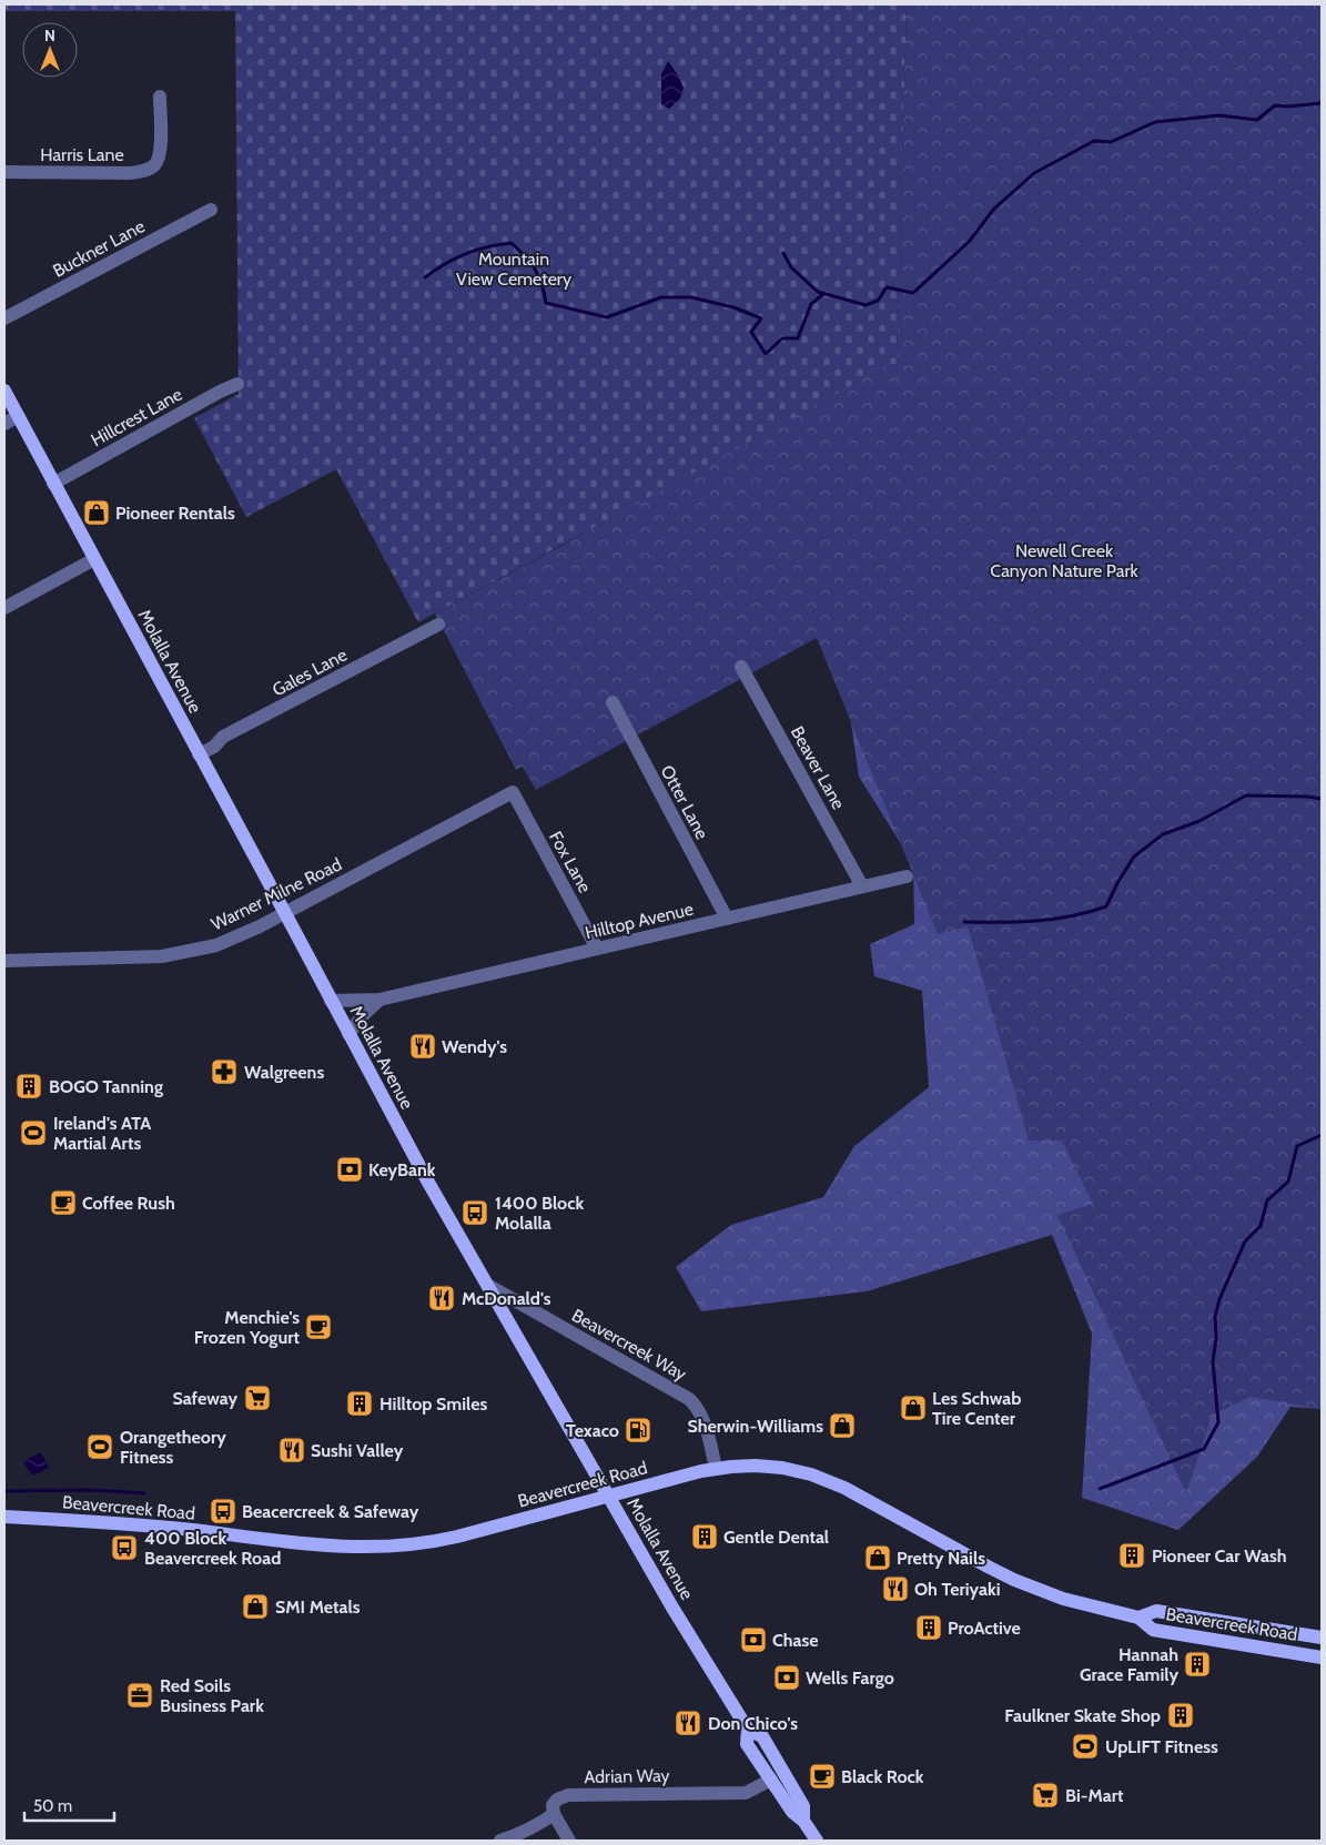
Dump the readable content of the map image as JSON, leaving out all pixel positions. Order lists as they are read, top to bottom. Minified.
{"streets":{"main road":["Molalla Avenue","Beavercreek Road"],"street":["Harris Lane","Buckner Lane","Hillcrest Lane","Gales Lane","Beaver Lane","Otter Lane","Fox Lane","Warner Milne Road","Hilltop Avenue","Beavercreek Way","Adrian Way"]},"crossings":[["Hillcrest Lane","Molalla Avenue"],["Molalla Avenue","Gales Lane"],["Molalla Avenue","Warner Milne Road"],["Molalla Avenue","Hilltop Avenue"],["Molalla Avenue","Beavercreek Way"],["Molalla Avenue","Beavercreek Road"],["Molalla Avenue","Adrian Way"],["Beaver Lane","Hilltop Avenue"],["Otter Lane","Hilltop Avenue"],["Fox Lane","Warner Milne Road"],["Fox Lane","Hilltop Avenue"],["Beavercreek Way","Beavercreek Road"]],"parks":["Mountain View Cemetery","Newell Creek Canyon Nature Park"],"places":{"shop":["Pioneer Rentals","Les Schwab Tire Center","Sherwin-Williams","Pretty Nails","SMI Metals"],"restaurant":["Wendy's","McDonald's","Sushi Valley","Oh Teriyaki","Don Chico's"],"pharmacy":["Walgreens"],"building":["BOGO Tanning","Hilltop Smiles","Gentle Dental","Pioneer Car Wash","ProActive","Hannah Grace Family","Faulkner Skate Shop"],"sports":["Ireland's ATA Martial Arts","Orangetheory Fitness","UpLIFT Fitness"],"bank":["KeyBank","Chase","Wells Fargo"],"cafe":["Coffee Rush","Menchie's Frozen Yogurt","Black Rock"],"bus stop":["1400 Block Molalla","Beacercreek & Safeway","400 Block Beavercreek Road"],"supermarket":["Safeway","Bi-Mart"],"fuel station":["Texaco"],"office":["Red Soils Business Park"]},"scale_bar":"50 m","north":"top"}
